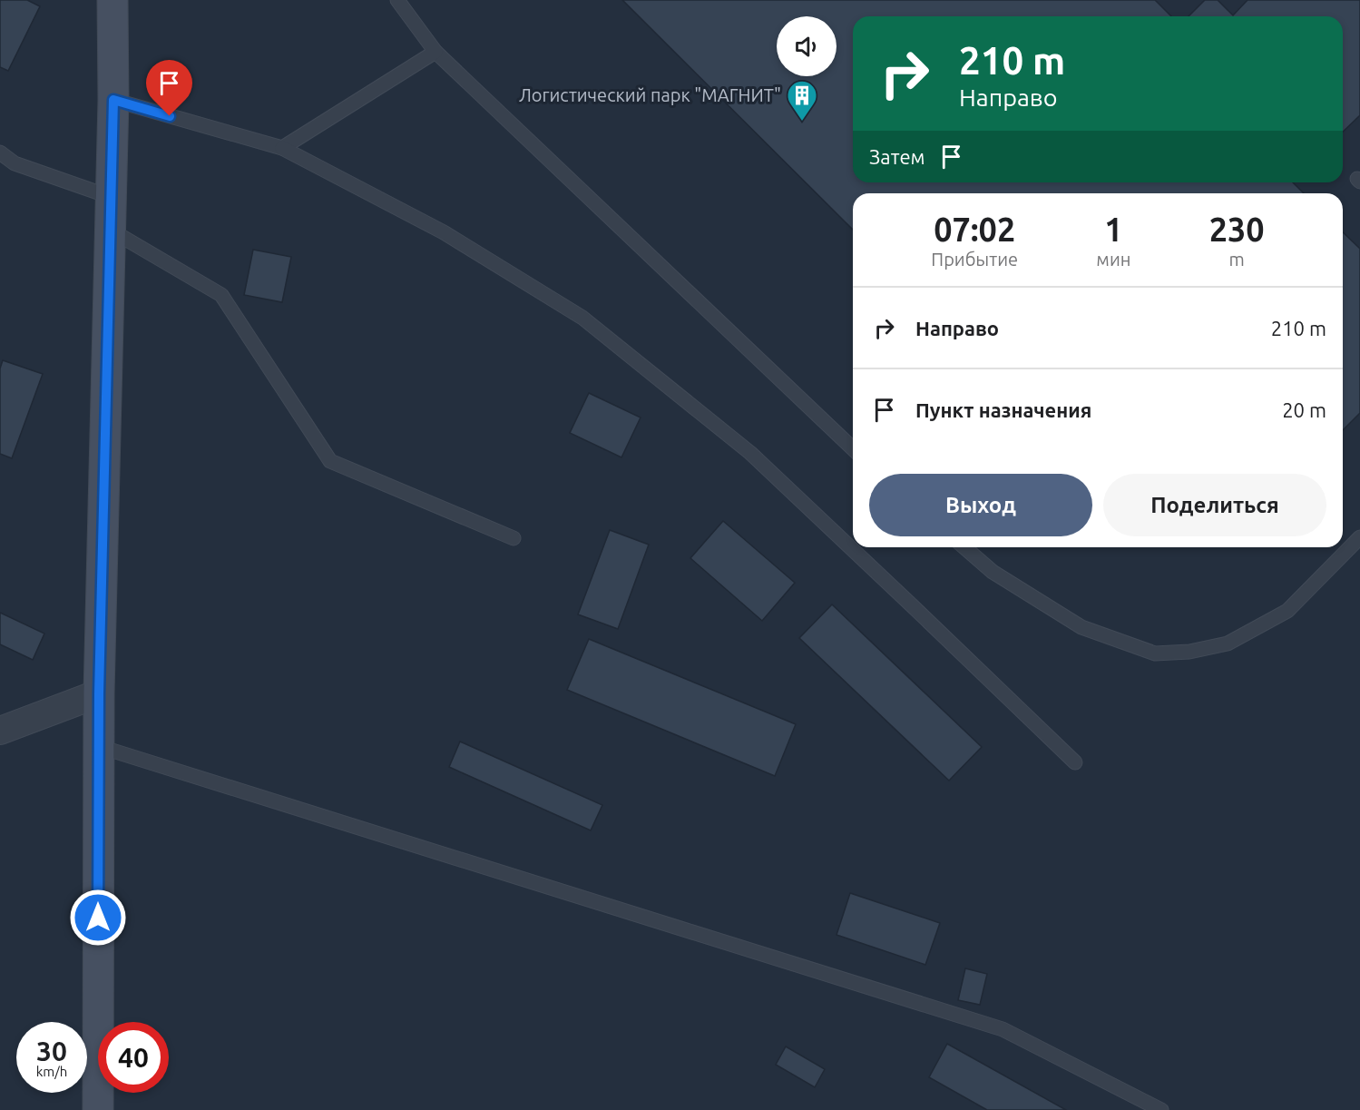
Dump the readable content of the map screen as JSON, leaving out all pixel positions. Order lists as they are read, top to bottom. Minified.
{"places":{"building":["Логистический парк \"МАГНИТ\""]},"page":{"turn":["210 m","Направо"],"then":"Затем","eta":["07:02","Прибытие","1","мин","230","m"],"list":[{"name":"Направо","value":"210 m"},{"name":"Пункт назначения","value":"20 m"}],"buttons":["Выход","Поделиться"],"speed":"30 km/h","limit":"40"}}
